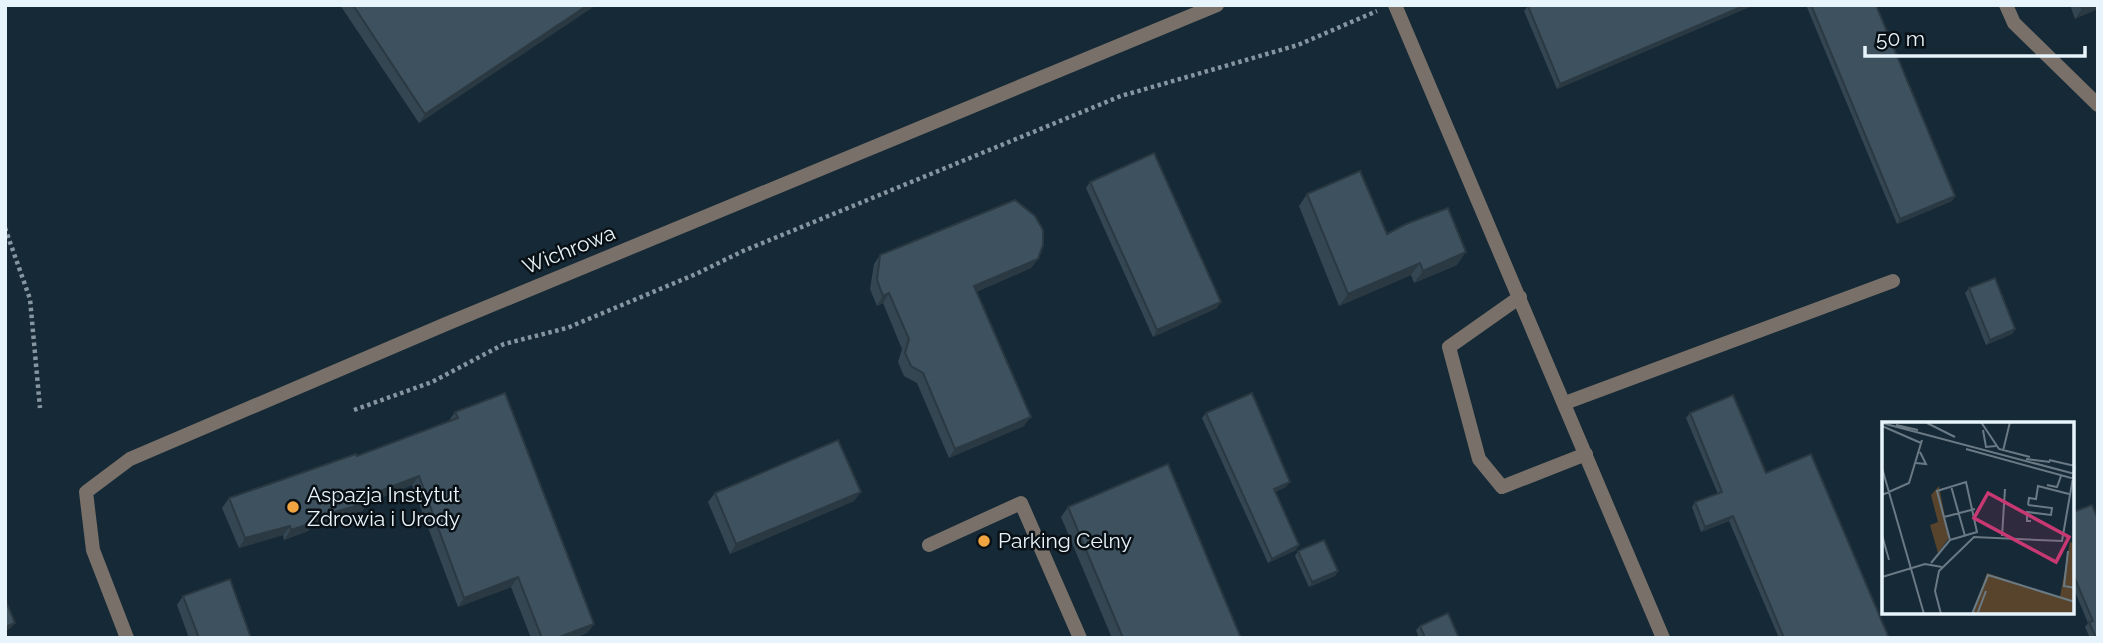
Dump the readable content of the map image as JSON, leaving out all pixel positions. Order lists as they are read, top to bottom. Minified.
{"streets":{"street":["Wichrowa"]},"places":["Aspazja Instytut Zdrowia i Urody","Parking Celny"],"scale_bar":"50 m"}
